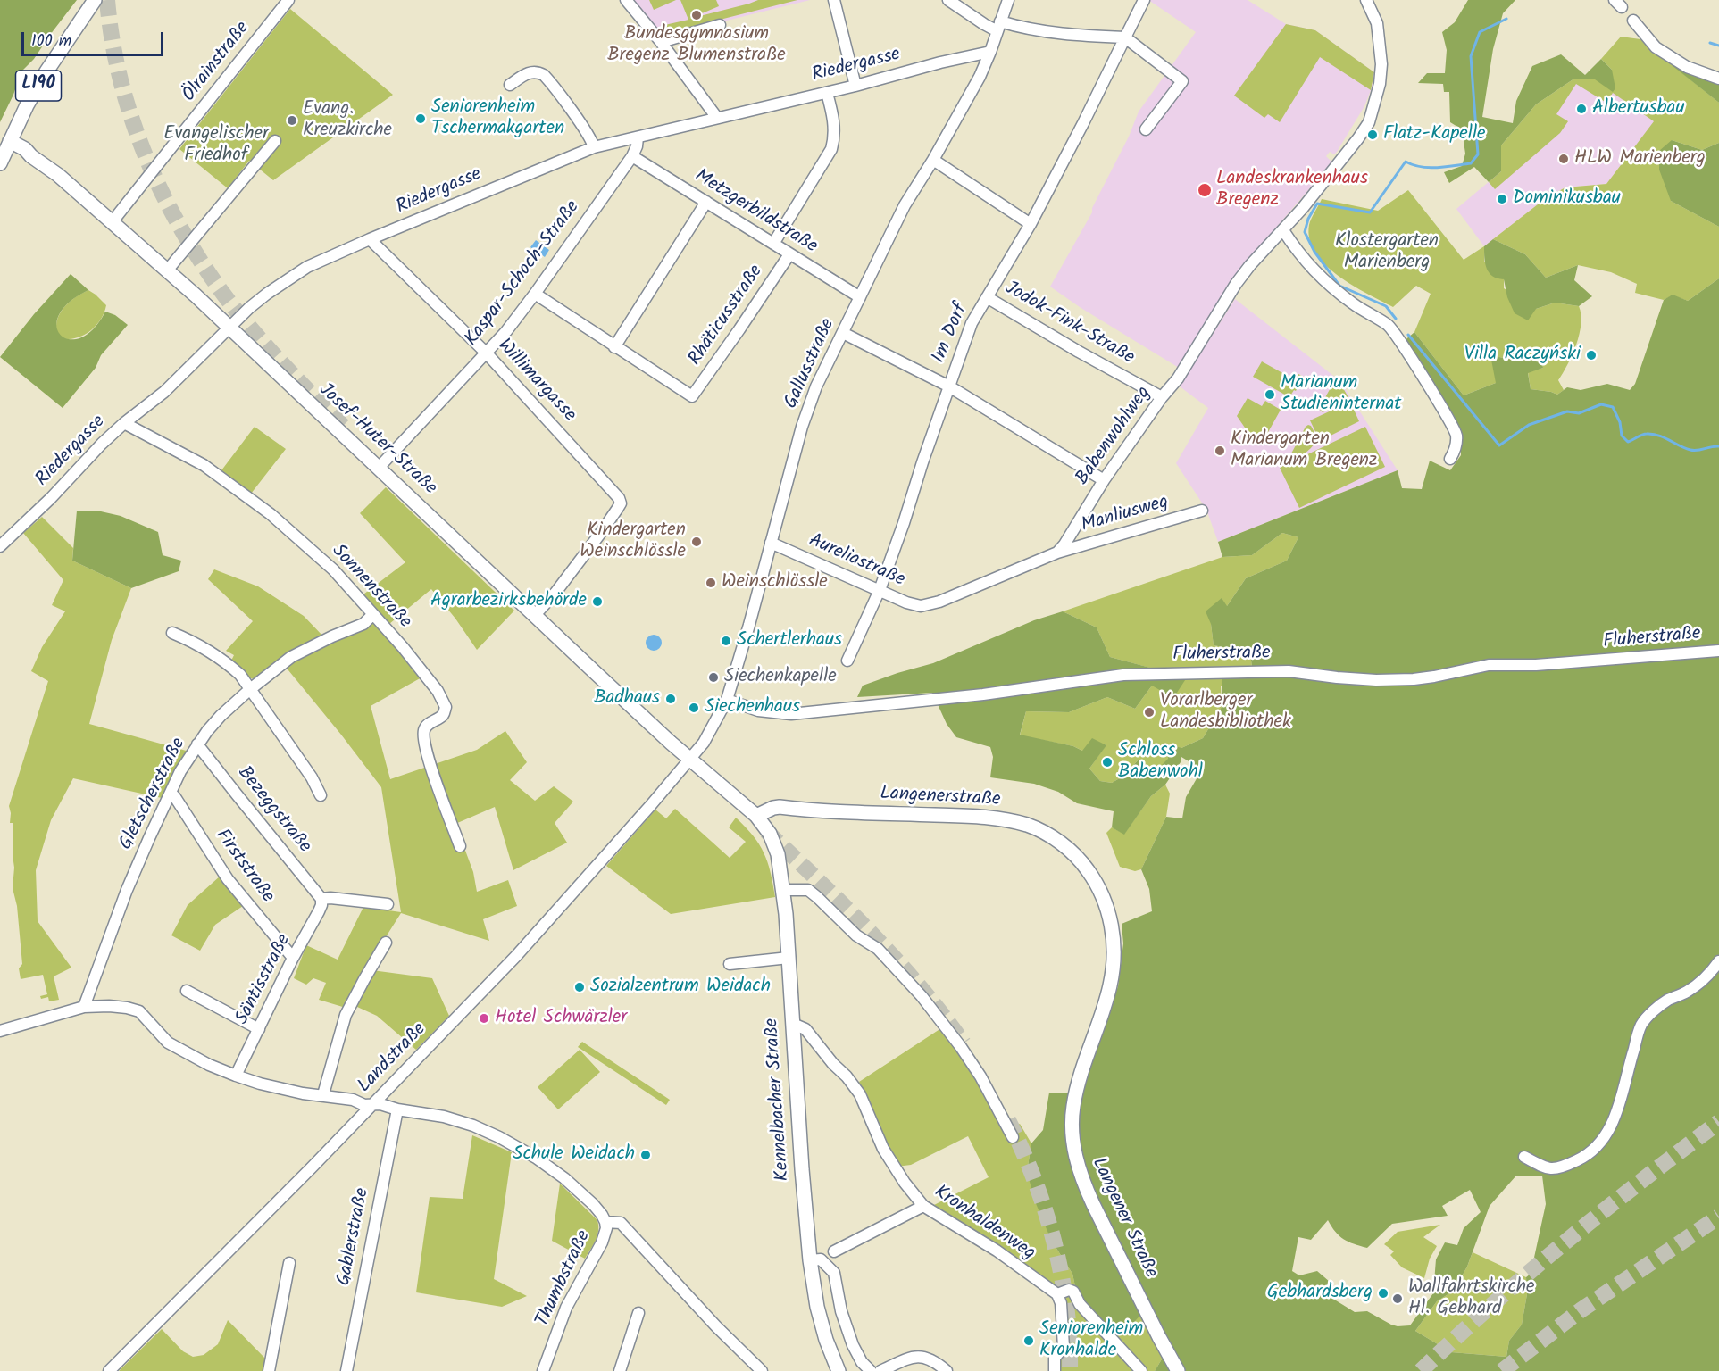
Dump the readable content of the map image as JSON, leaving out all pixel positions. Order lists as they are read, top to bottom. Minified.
{"streets":{"main road":["L190","Josef-Huter-Straße","Langenerstraße","Kennelbacher Straße","Langener Straße"],"street":["Ölrainstraße","Riedergasse","Metzgerbildstraße","Kaspar-Schoch-Straße","Rhäticusstraße","Jodok-Fink-Straße","Im Dorf","Gallusstraße","Willimargasse","Babenwohlweg","Manliusweg","Aureliastraße","Sonnenstraße","Fluherstraße","Gletscherstraße","Bezeggstraße","Firststraße","Säntisstraße","Landstraße","Kronhaldenweg","Gablerstraße","Thumbstraße"]},"crossings":[["Ölrainstraße","Josef-Huter-Straße"],["Riedergasse","Kaspar-Schoch-Straße"],["Riedergasse","Gallusstraße"],["Riedergasse","Willimargasse"],["Riedergasse","Josef-Huter-Straße"],["Riedergasse","Sonnenstraße"],["L190","Josef-Huter-Straße"],["Metzgerbildstraße","Kaspar-Schoch-Straße"],["Metzgerbildstraße","Rhäticusstraße"],["Metzgerbildstraße","Gallusstraße"],["Kaspar-Schoch-Straße","Willimargasse"],["Kaspar-Schoch-Straße","Josef-Huter-Straße"],["Jodok-Fink-Straße","Im Dorf"],["Jodok-Fink-Straße","Babenwohlweg"],["Im Dorf","Aureliastraße"],["Gallusstraße","Josef-Huter-Straße"],["Gallusstraße","Aureliastraße"],["Gallusstraße","Fluherstraße"],["Gallusstraße","Landstraße"],["Willimargasse","Josef-Huter-Straße"],["Babenwohlweg","Manliusweg"],["Babenwohlweg","Aureliastraße"],["Josef-Huter-Straße","Landstraße"],["Manliusweg","Aureliastraße"],["Sonnenstraße","Gletscherstraße"],["Gletscherstraße","Bezeggstraße"],["Gletscherstraße","Firststraße"],["Gletscherstraße","Thumbstraße"],["Langenerstraße","Kennelbacher Straße"],["Langenerstraße","Langener Straße"],["Bezeggstraße","Säntisstraße"],["Firststraße","Säntisstraße"],["Säntisstraße","Thumbstraße"],["Landstraße","Thumbstraße"],["Kennelbacher Straße","Kronhaldenweg"],["Gablerstraße","Thumbstraße"]],"parks":["Evangelischer Friedhof","Klostergarten Marienberg"],"places":["Bundesgymnasium Bregenz Blumenstraße","Albertusbau","Seniorenheim Tschermakgarten","Evang. Kreuzkirche","Flatz-Kapelle","HLW Marienberg","Landeskrankenhaus Bregenz","Dominikusbau","Villa Raczyński","Marianum Studieninternat","Kindergarten Marianum Bregenz","Kindergarten Weinschlössle","Weinschlössle","Agrarbezirksbehörde","Schertlerhaus","Siechenkapelle","Badhaus","Siechenhaus","Vorarlberger Landesbibliothek","Schloss Babenwohl","Sozialzentrum Weidach","Hotel Schwärzler","Schule Weidach","Gebhardsberg","Wallfahrtskirche Hl. Gebhard","Seniorenheim Kronhalde"],"scale_bar":"100 m"}
